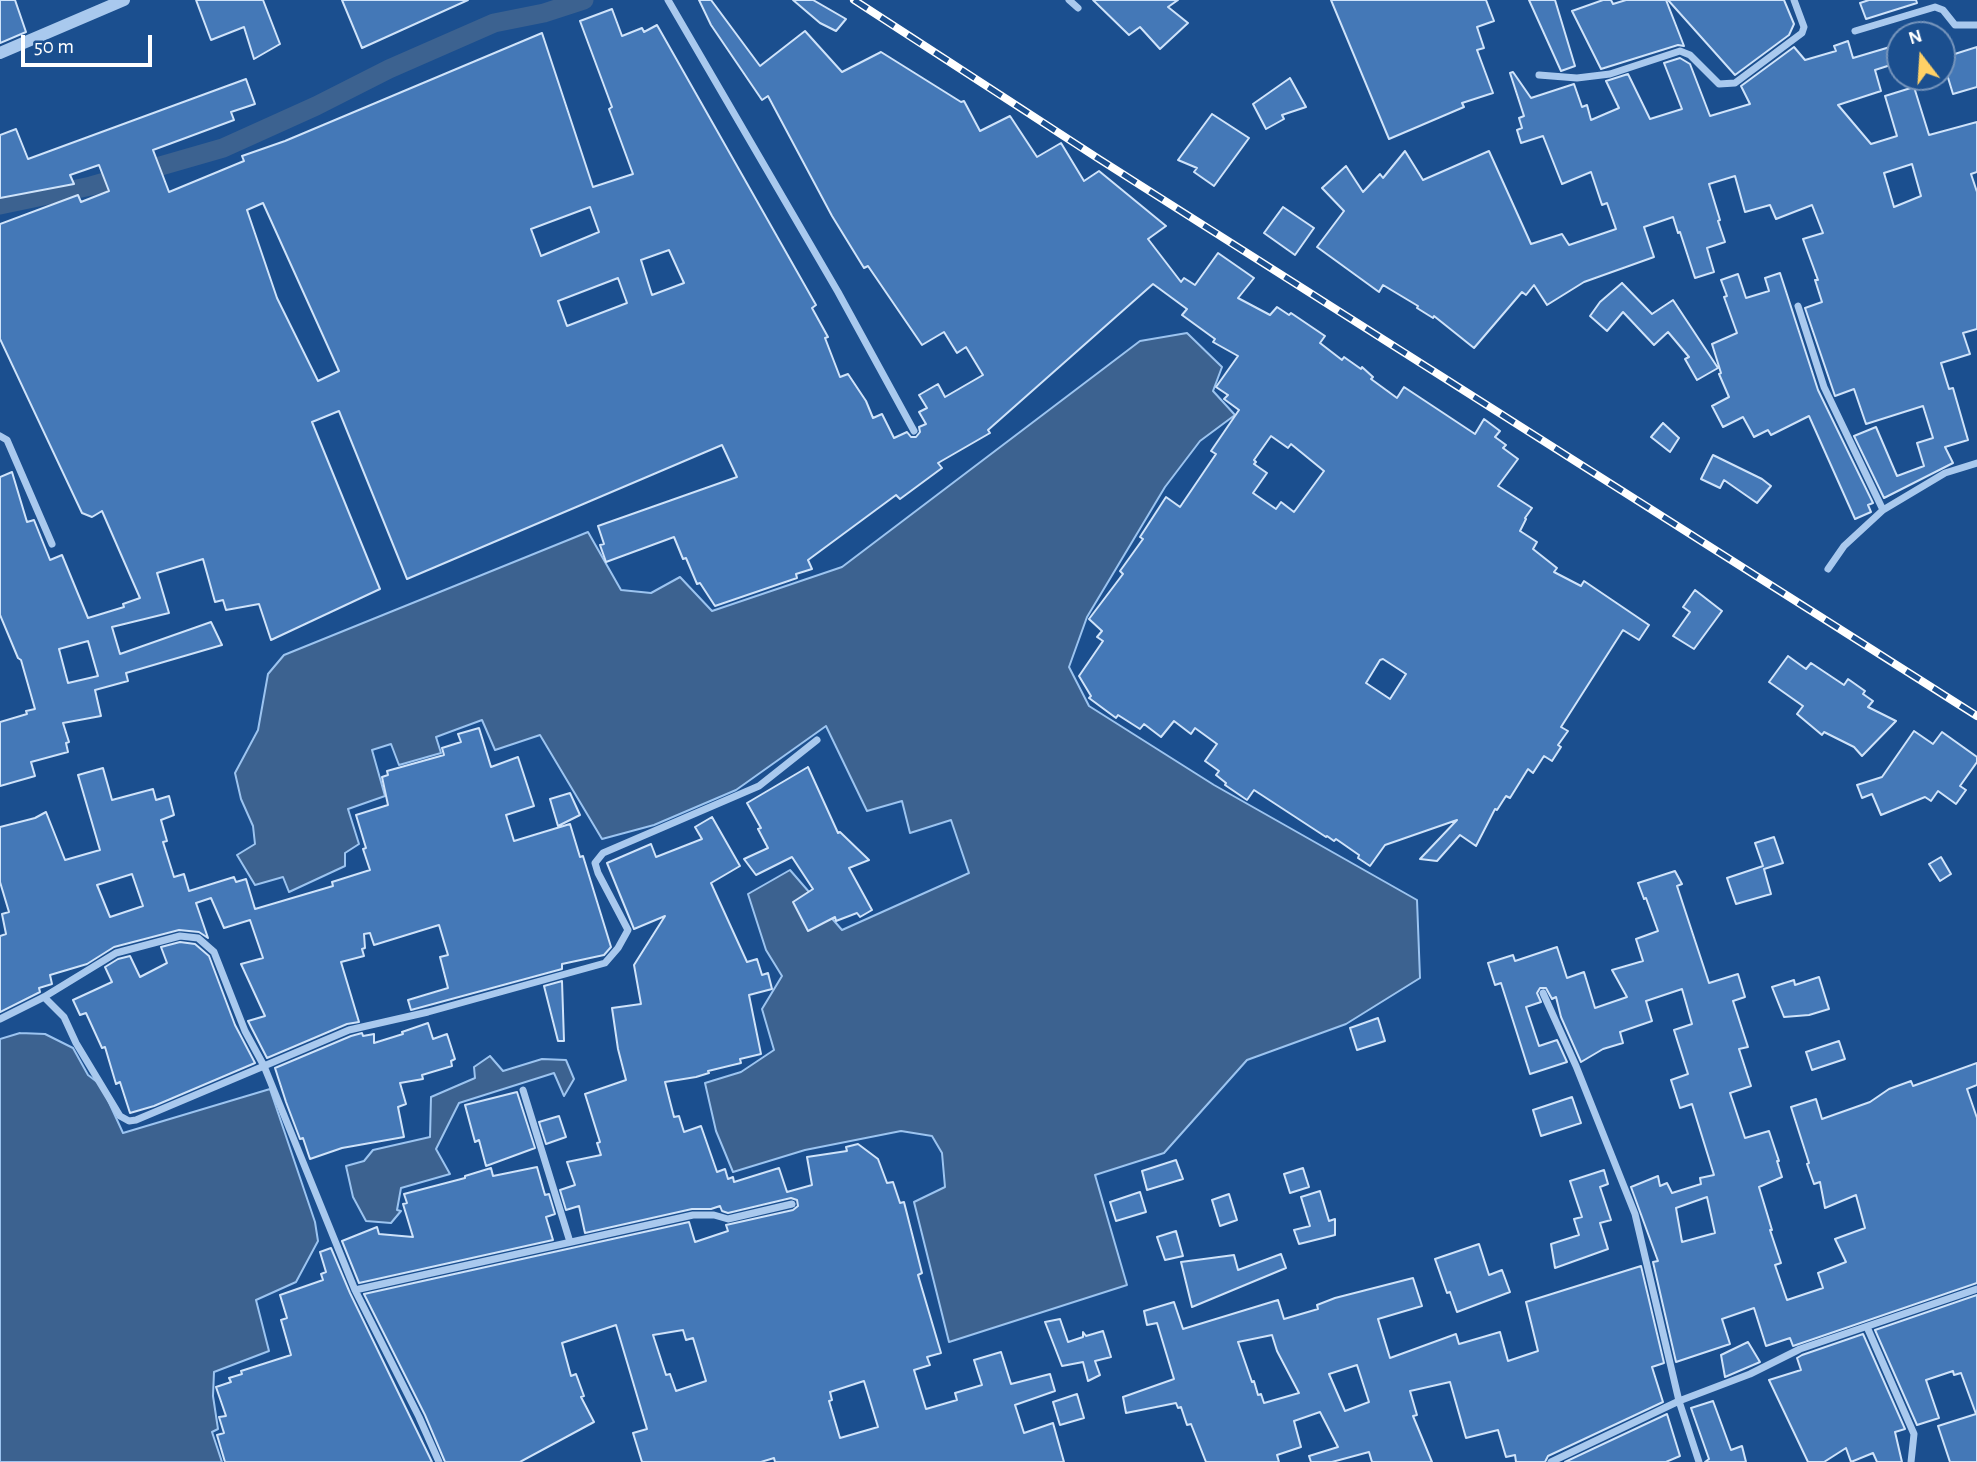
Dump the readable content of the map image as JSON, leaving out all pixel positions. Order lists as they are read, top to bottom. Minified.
{"scale_bar":"50 m","north":"top"}
